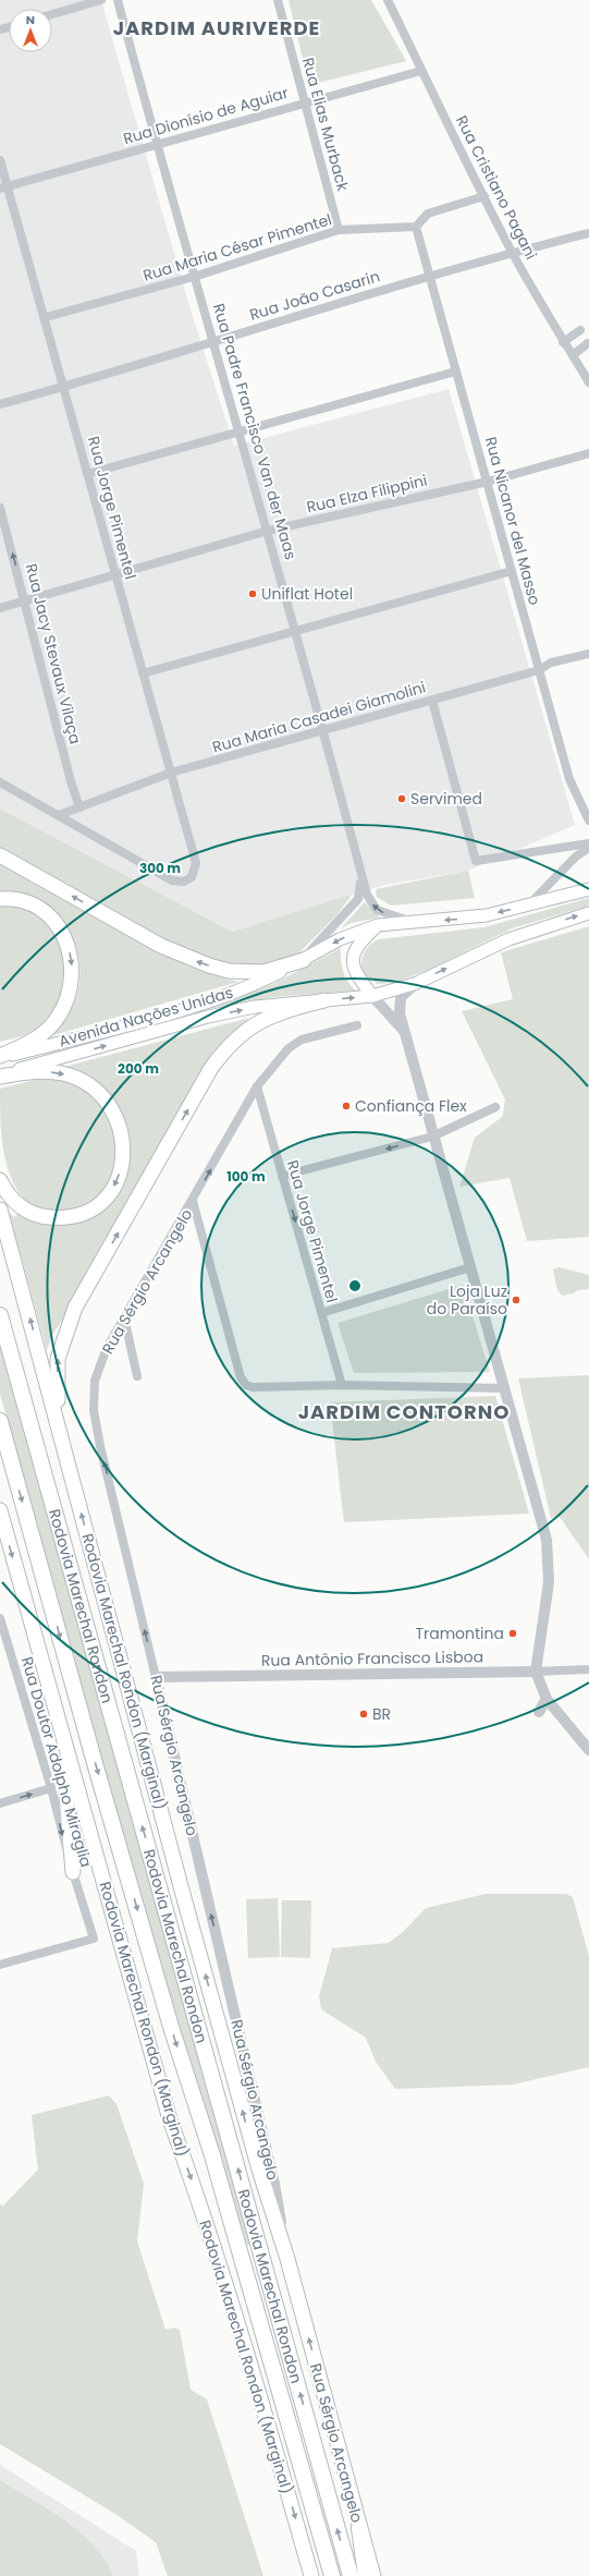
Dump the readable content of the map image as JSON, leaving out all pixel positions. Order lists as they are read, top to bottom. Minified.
{"streets":{"highway":["Rua Sérgio Arcangelo","Rodovia Marechal Rondon","Rodovia Marechal Rondon (Marginal)"],"main road":["Avenida Nações Unidas"],"street":["Rua Dionísio de Aguiar","Rua Elias Murback","Rua Cristiano Pagani","Rua Maria César Pimentel","Rua João Casarin","Rua Padre Francisco Van der Maas","Rua Elza Filippini","Rua Jorge Pimentel","Rua Nicanor del Masso","Rua Jacy Stevaux Vilaça","Rua Maria Casadei Giamolini","Rua Antônio Francisco Lisboa","Rua Doutor Adolpho Miraglia"]},"crossings":[["Rua Dionísio de Aguiar","Rua Elias Murback"],["Rua Dionísio de Aguiar","Rua Cristiano Pagani"],["Rua Dionísio de Aguiar","Rua Padre Francisco Van der Maas"],["Rua Dionísio de Aguiar","Rua Jorge Pimentel"],["Rua Elias Murback","Rua Maria César Pimentel"],["Rua Cristiano Pagani","Rua João Casarin"],["Rua Maria César Pimentel","Rua Padre Francisco Van der Maas"],["Rua Maria César Pimentel","Rua Jorge Pimentel"],["Rua Maria César Pimentel","Rua Nicanor del Masso"],["Rua João Casarin","Rua Padre Francisco Van der Maas"],["Rua João Casarin","Rua Jorge Pimentel"],["Rua João Casarin","Rua Nicanor del Masso"],["Rua Padre Francisco Van der Maas","Rua Elza Filippini"],["Rua Padre Francisco Van der Maas","Rua Maria Casadei Giamolini"],["Rua Padre Francisco Van der Maas","Avenida Nações Unidas"],["Rua Elza Filippini","Rua Jorge Pimentel"],["Rua Elza Filippini","Rua Nicanor del Masso"],["Rua Elza Filippini","Rua Jacy Stevaux Vilaça"],["Rua Jorge Pimentel","Rua Maria Casadei Giamolini"],["Rua Jorge Pimentel","Rua Sérgio Arcangelo"],["Rua Nicanor del Masso","Rua Maria Casadei Giamolini"],["Rua Jacy Stevaux Vilaça","Rua Maria Casadei Giamolini"],["Rua Sérgio Arcangelo","Rua Antônio Francisco Lisboa"],["Rua Sérgio Arcangelo","Rodovia Marechal Rondon (Marginal)"]],"one_way":["Rua Sérgio Arcangelo"],"districts":["JARDIM AURIVERDE","JARDIM CONTORNO"],"places":["Uniflat Hotel","Servimed","Confiança Flex","Loja Luz do Paraíso","Tramontina","BR"],"north":"top","rings":["300 m","200 m","100 m"]}
